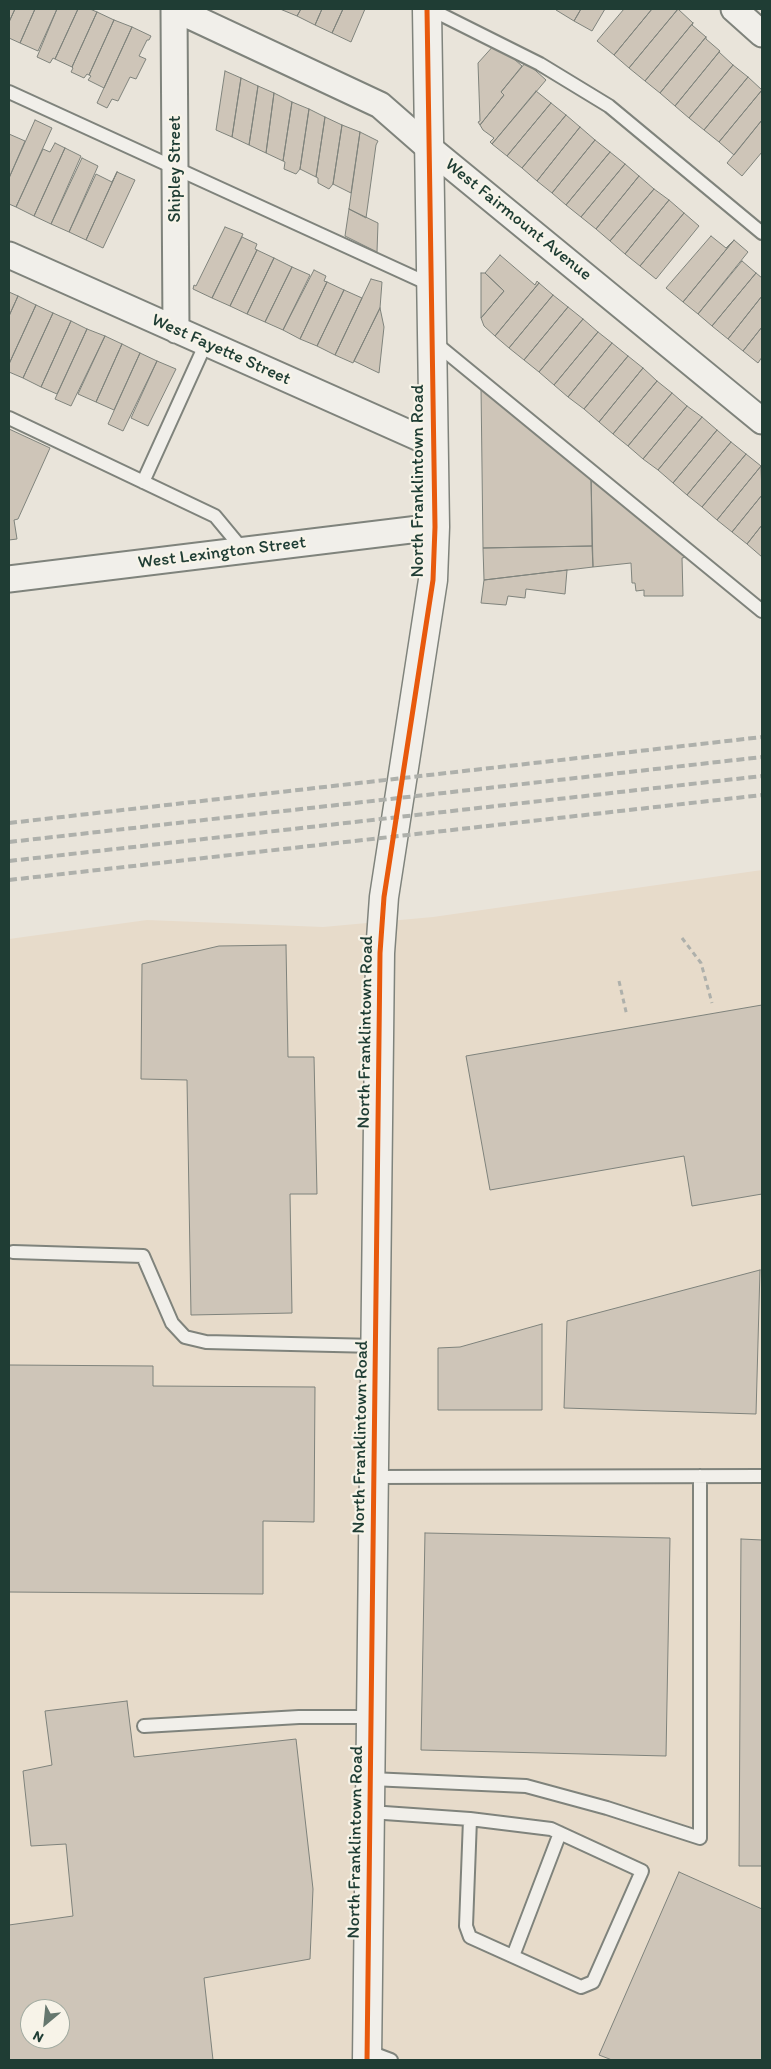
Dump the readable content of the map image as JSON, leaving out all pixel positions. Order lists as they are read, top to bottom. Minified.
{"streets":{"street":["Shipley Street","West Fairmount Avenue","West Fayette Street","North Franklintown Road","West Lexington Street"]},"crossings":[["Shipley Street","West Fairmount Avenue"],["Shipley Street","West Fayette Street"],["West Fairmount Avenue","North Franklintown Road"],["West Fayette Street","North Franklintown Road"],["North Franklintown Road","West Lexington Street"]],"north":"bottom left"}
